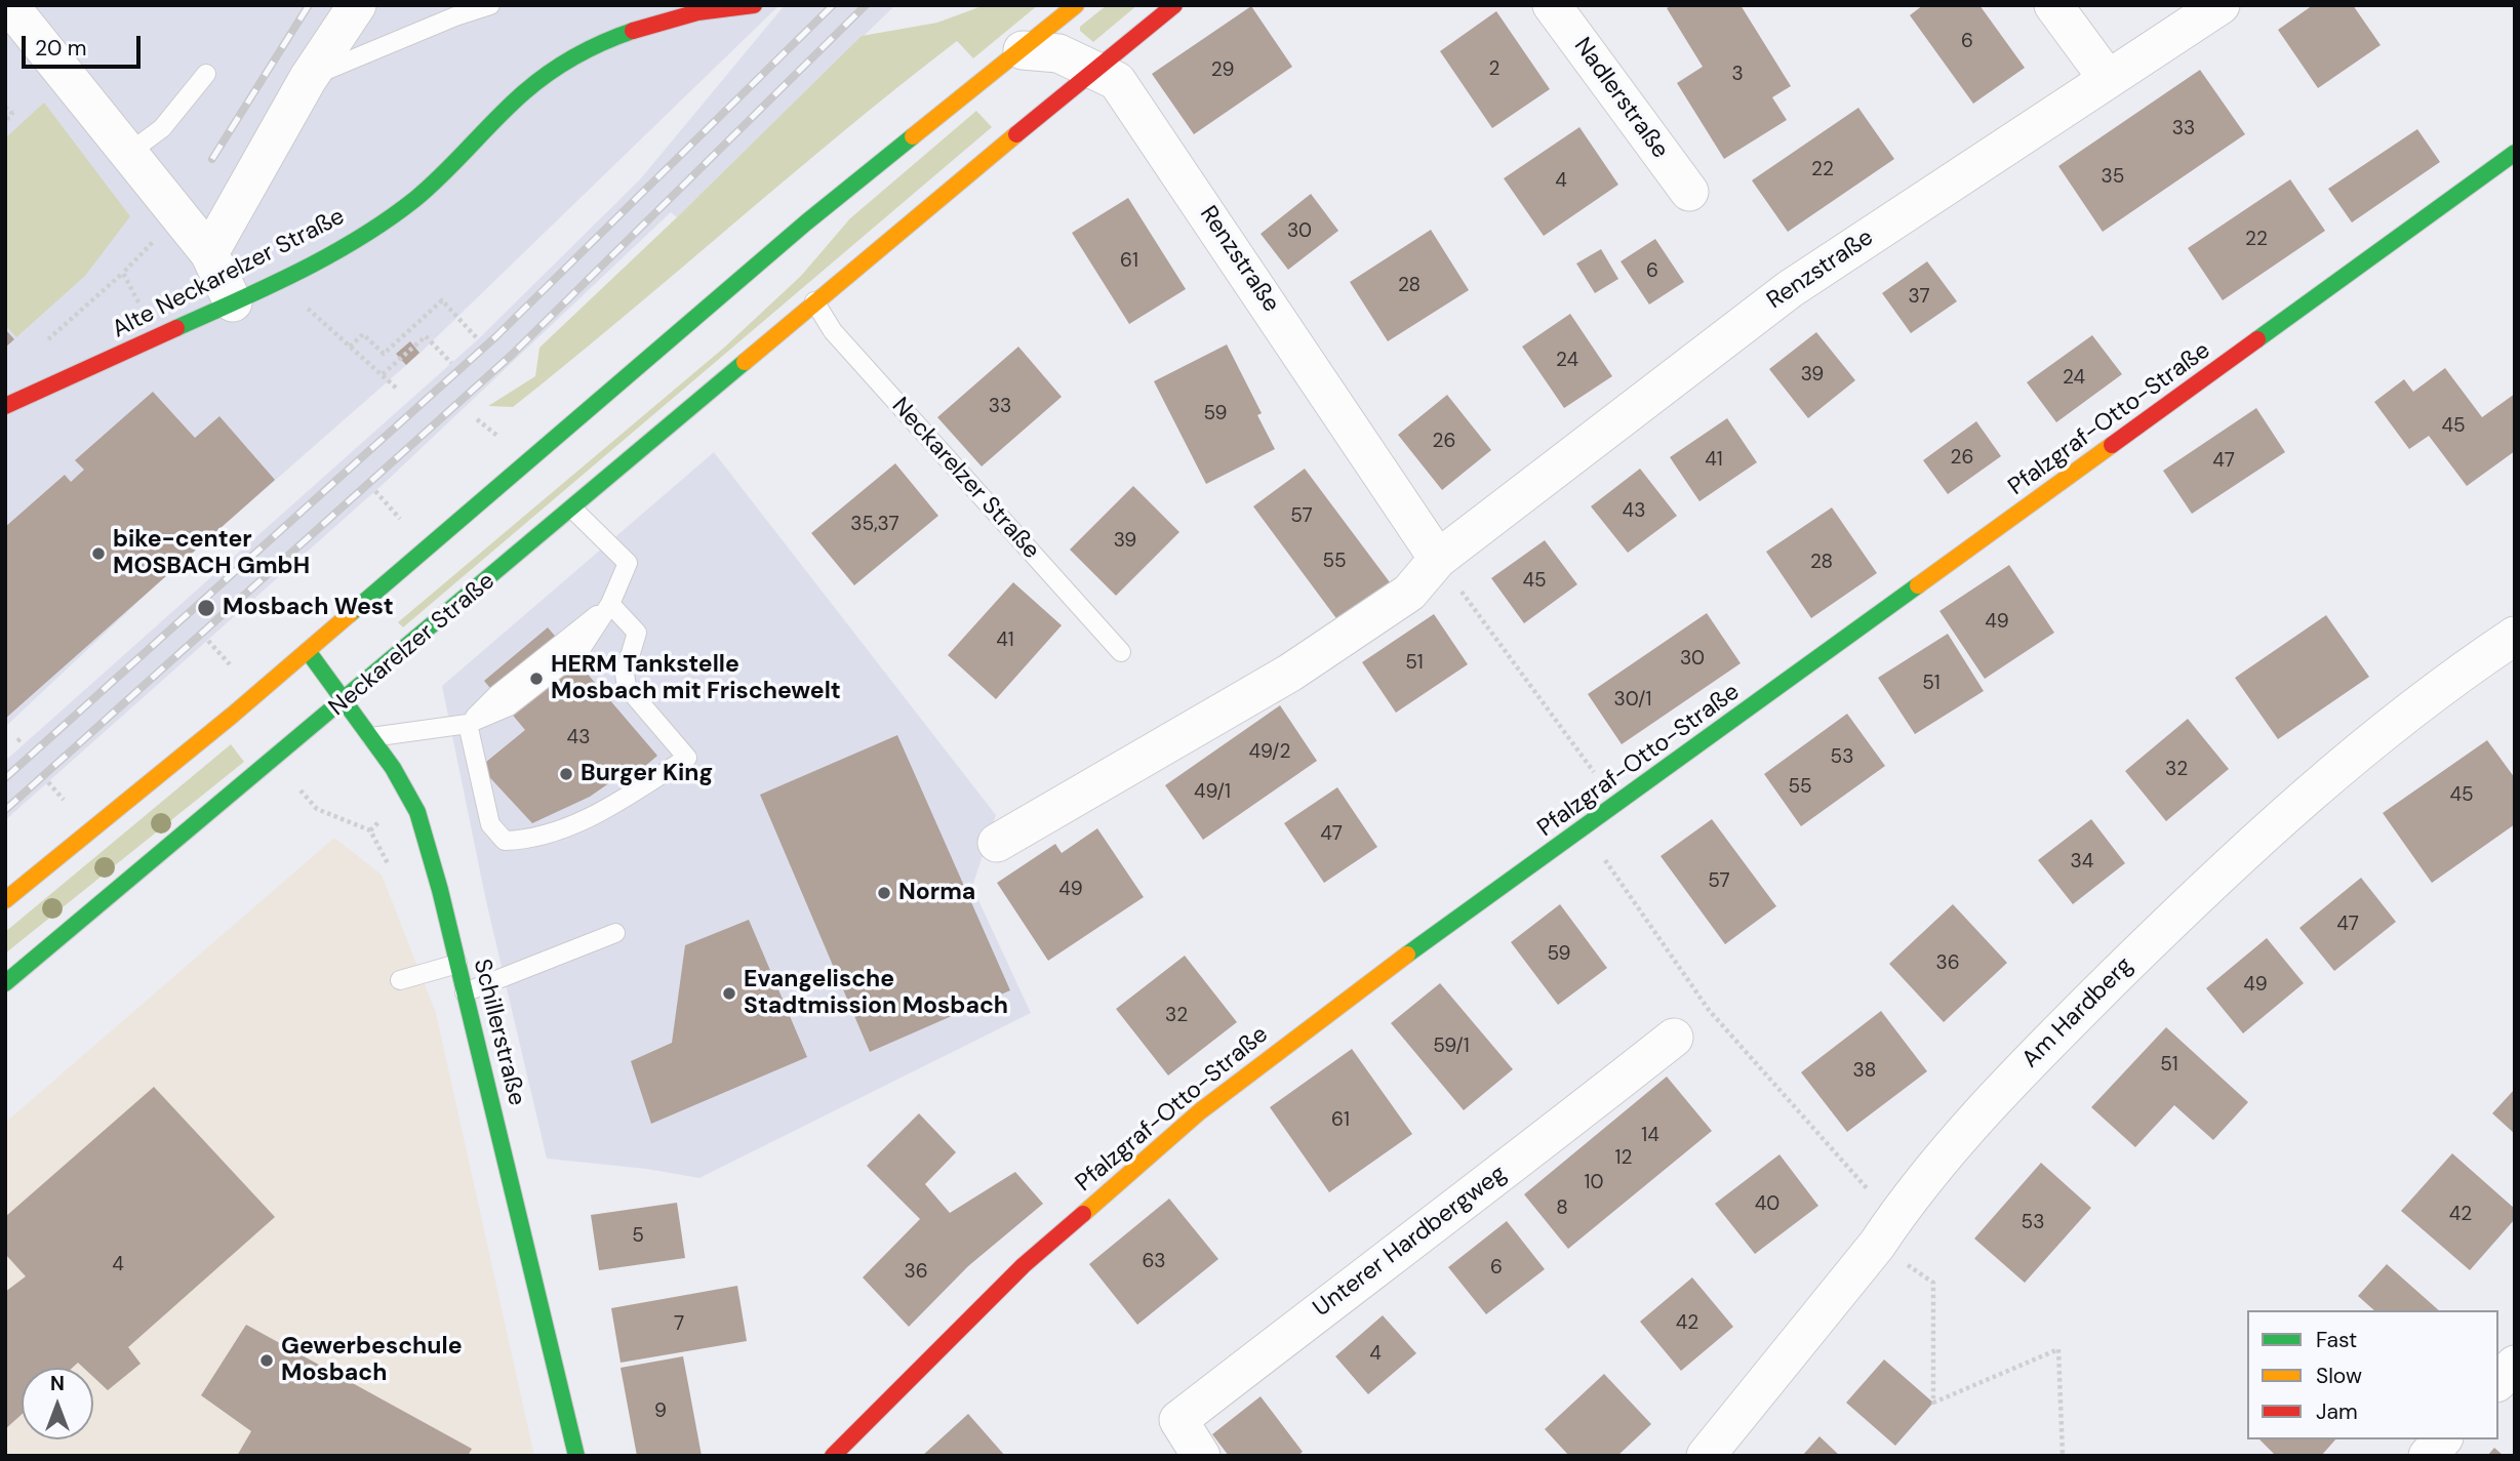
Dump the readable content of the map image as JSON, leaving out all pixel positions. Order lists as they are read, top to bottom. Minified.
{"streets":{"street":["Nadlerstraße","Renzstraße","Alte Neckarelzer Straße","Pfalzgraf-Otto-Straße","Neckarelzer Straße","Am Hardberg","Schillerstraße","Unterer Hardbergweg"]},"crossings":[["Renzstraße","Neckarelzer Straße"],["Neckarelzer Straße","Schillerstraße"]],"places":["bike-center MOSBACH GmbH","Mosbach West","HERM Tankstelle Mosbach mit Frischewelt","Burger King","Norma","Evangelische Stadtmission Mosbach","Gewerbeschule Mosbach"],"house_numbers":["6","2","29","3","33","22","35","4","30","22","61","6","28","37","24","39","24","33","59","45","26","26","41","47","43","57","35,37","39","55","28","45","49","41","30","51","51","30/1","43","49/2","53","32","55","49/1","45","47","34","57","49","47","59","36","49","32","59/1","51","38","61","14","12","10","40","8","42","53","5","63","4","6","36","42","7","4","9"],"legend":["Fast","Slow","Jam"],"scale_bar":"20 m","north":"top"}
